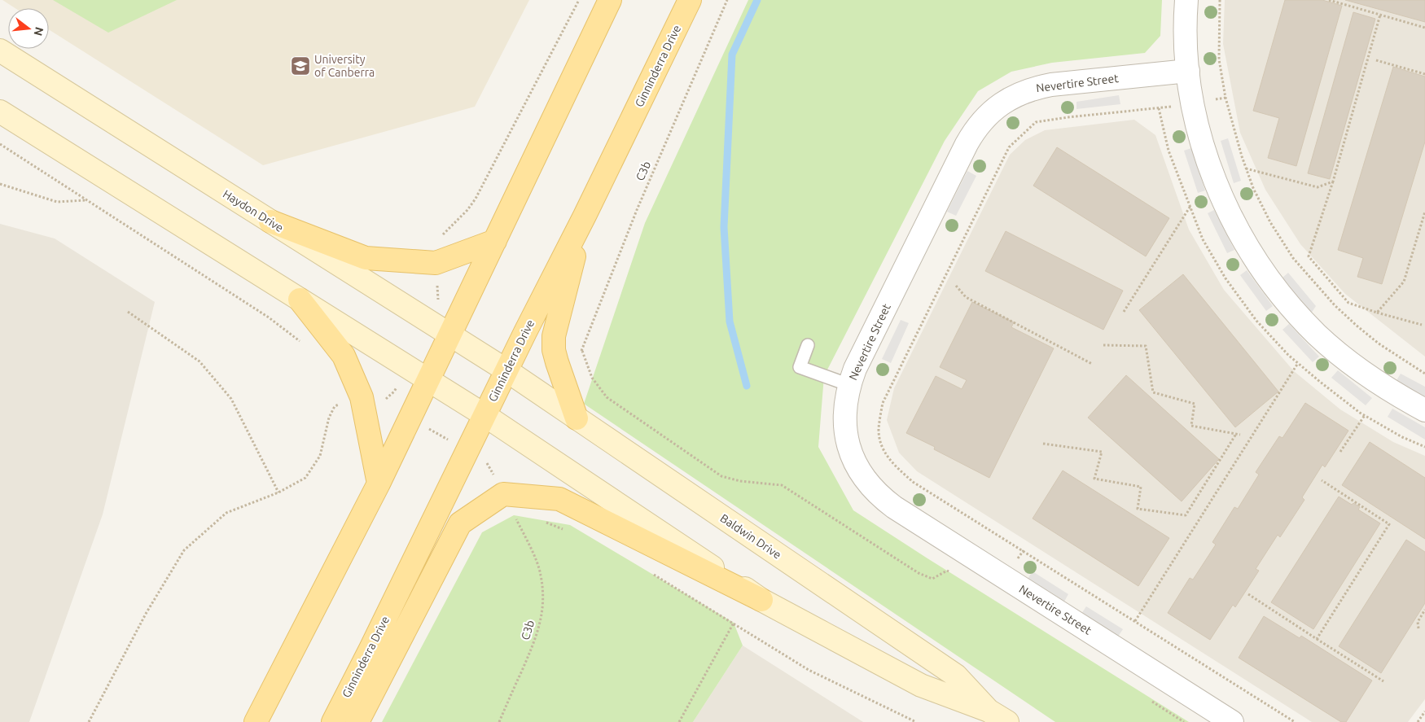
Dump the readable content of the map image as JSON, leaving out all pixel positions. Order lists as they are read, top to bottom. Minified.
{"streets":{"main road":["Ginninderra Drive","Haydon Drive","Baldwin Drive"],"street":["Nevertire Street"],"path":["C3b"]},"crossings":[["Ginninderra Drive","Haydon Drive"],["Ginninderra Drive","Baldwin Drive"],["Haydon Drive","Baldwin Drive"]],"places":{"school or university":["University of Canberra"]},"north":"right"}
